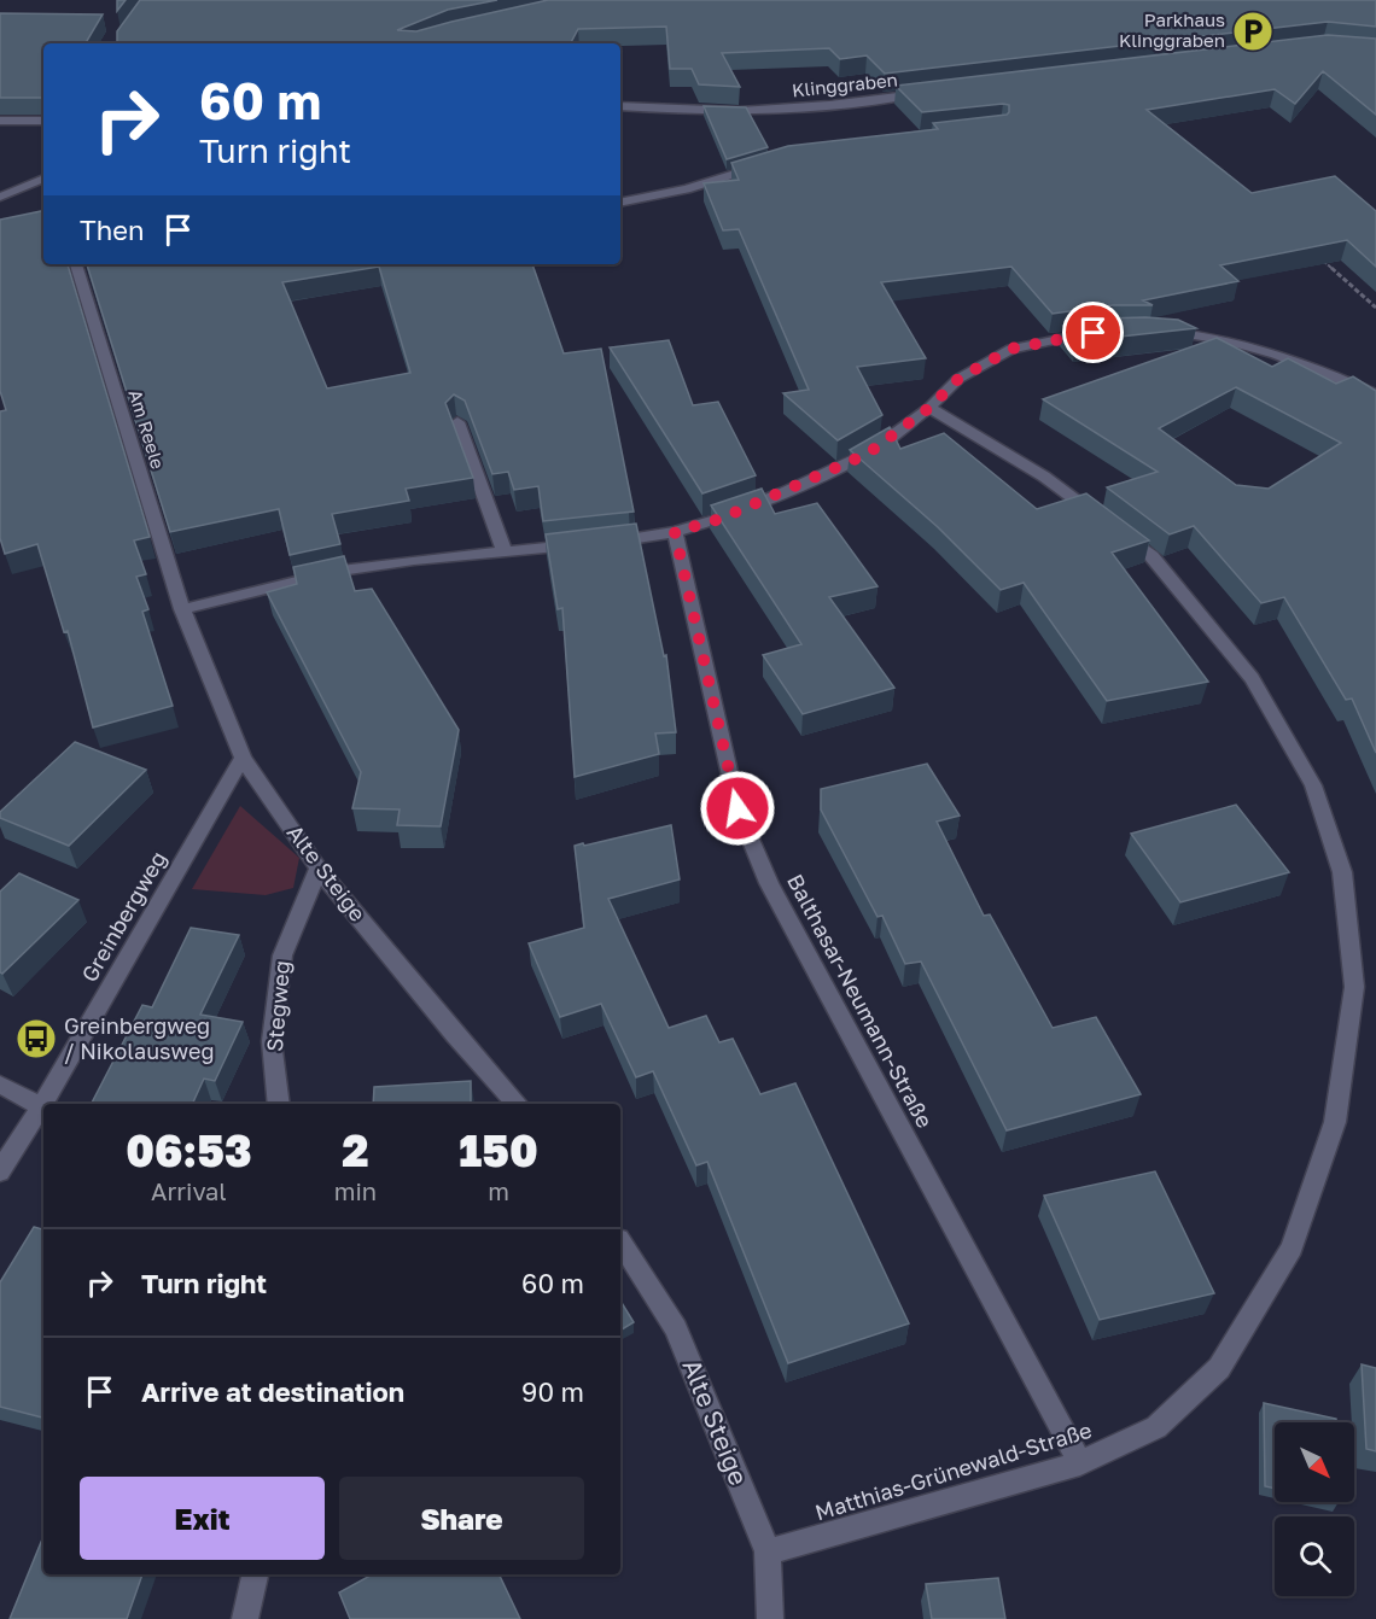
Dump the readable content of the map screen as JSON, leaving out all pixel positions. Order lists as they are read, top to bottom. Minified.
{"streets":{"street":["Klinggraben","Am Reele","Alte Steige","Greinbergweg","Balthasar-Neumann-Straße","Stegweg","Matthias-Grünewald-Straße"]},"crossings":[["Am Reele","Alte Steige"],["Alte Steige","Greinbergweg"],["Alte Steige","Stegweg"],["Alte Steige","Matthias-Grünewald-Straße"],["Balthasar-Neumann-Straße","Matthias-Grünewald-Straße"]],"places":{"parking":["Parkhaus Klinggraben"],"bus stop":["Greinbergweg / Nikolausweg"]},"north":"bottom right","page":{"turn":["60 m","Turn right"],"then":"Then","eta":["06:53","Arrival","2","min","150","m"],"list":[{"name":"Turn right","value":"60 m"},{"name":"Arrive at destination","value":"90 m"}],"buttons":["Exit","Share"]}}
